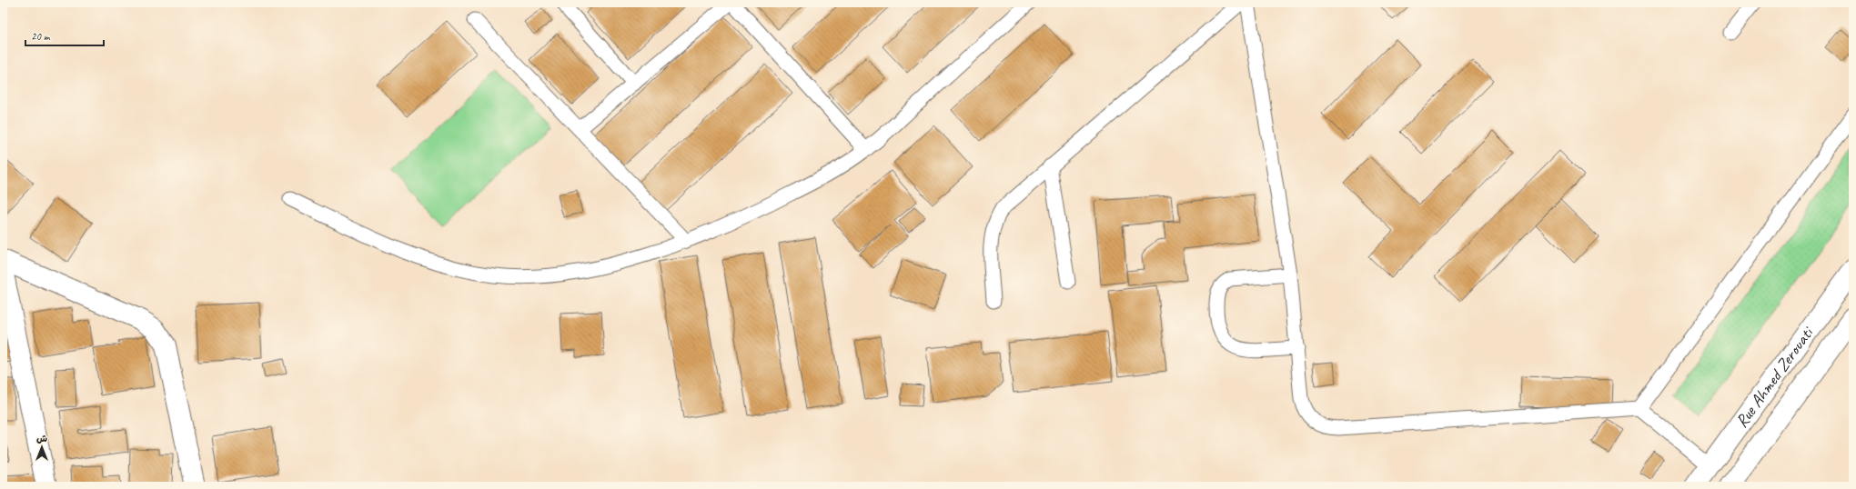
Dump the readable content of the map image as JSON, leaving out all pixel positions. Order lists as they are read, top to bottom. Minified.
{"streets":{"street":["Rue Ahmed Zerouati"]},"scale_bar":"20 m","north":"top"}
